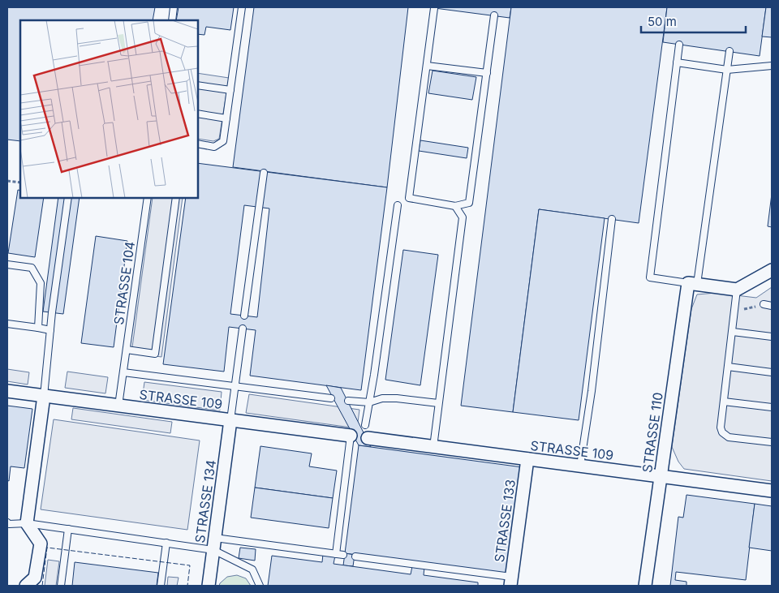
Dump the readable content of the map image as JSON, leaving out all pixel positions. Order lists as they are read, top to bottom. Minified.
{"streets":{"street":["STRASSE 109","STRASSE 110","STRASSE 134","STRASSE 133"],"lane":["STRASSE 104"]},"crossings":[["STRASSE 104","STRASSE 109"],["STRASSE 109","STRASSE 110"],["STRASSE 109","STRASSE 134"],["STRASSE 109","STRASSE 133"]],"scale_bar":"50 m"}
